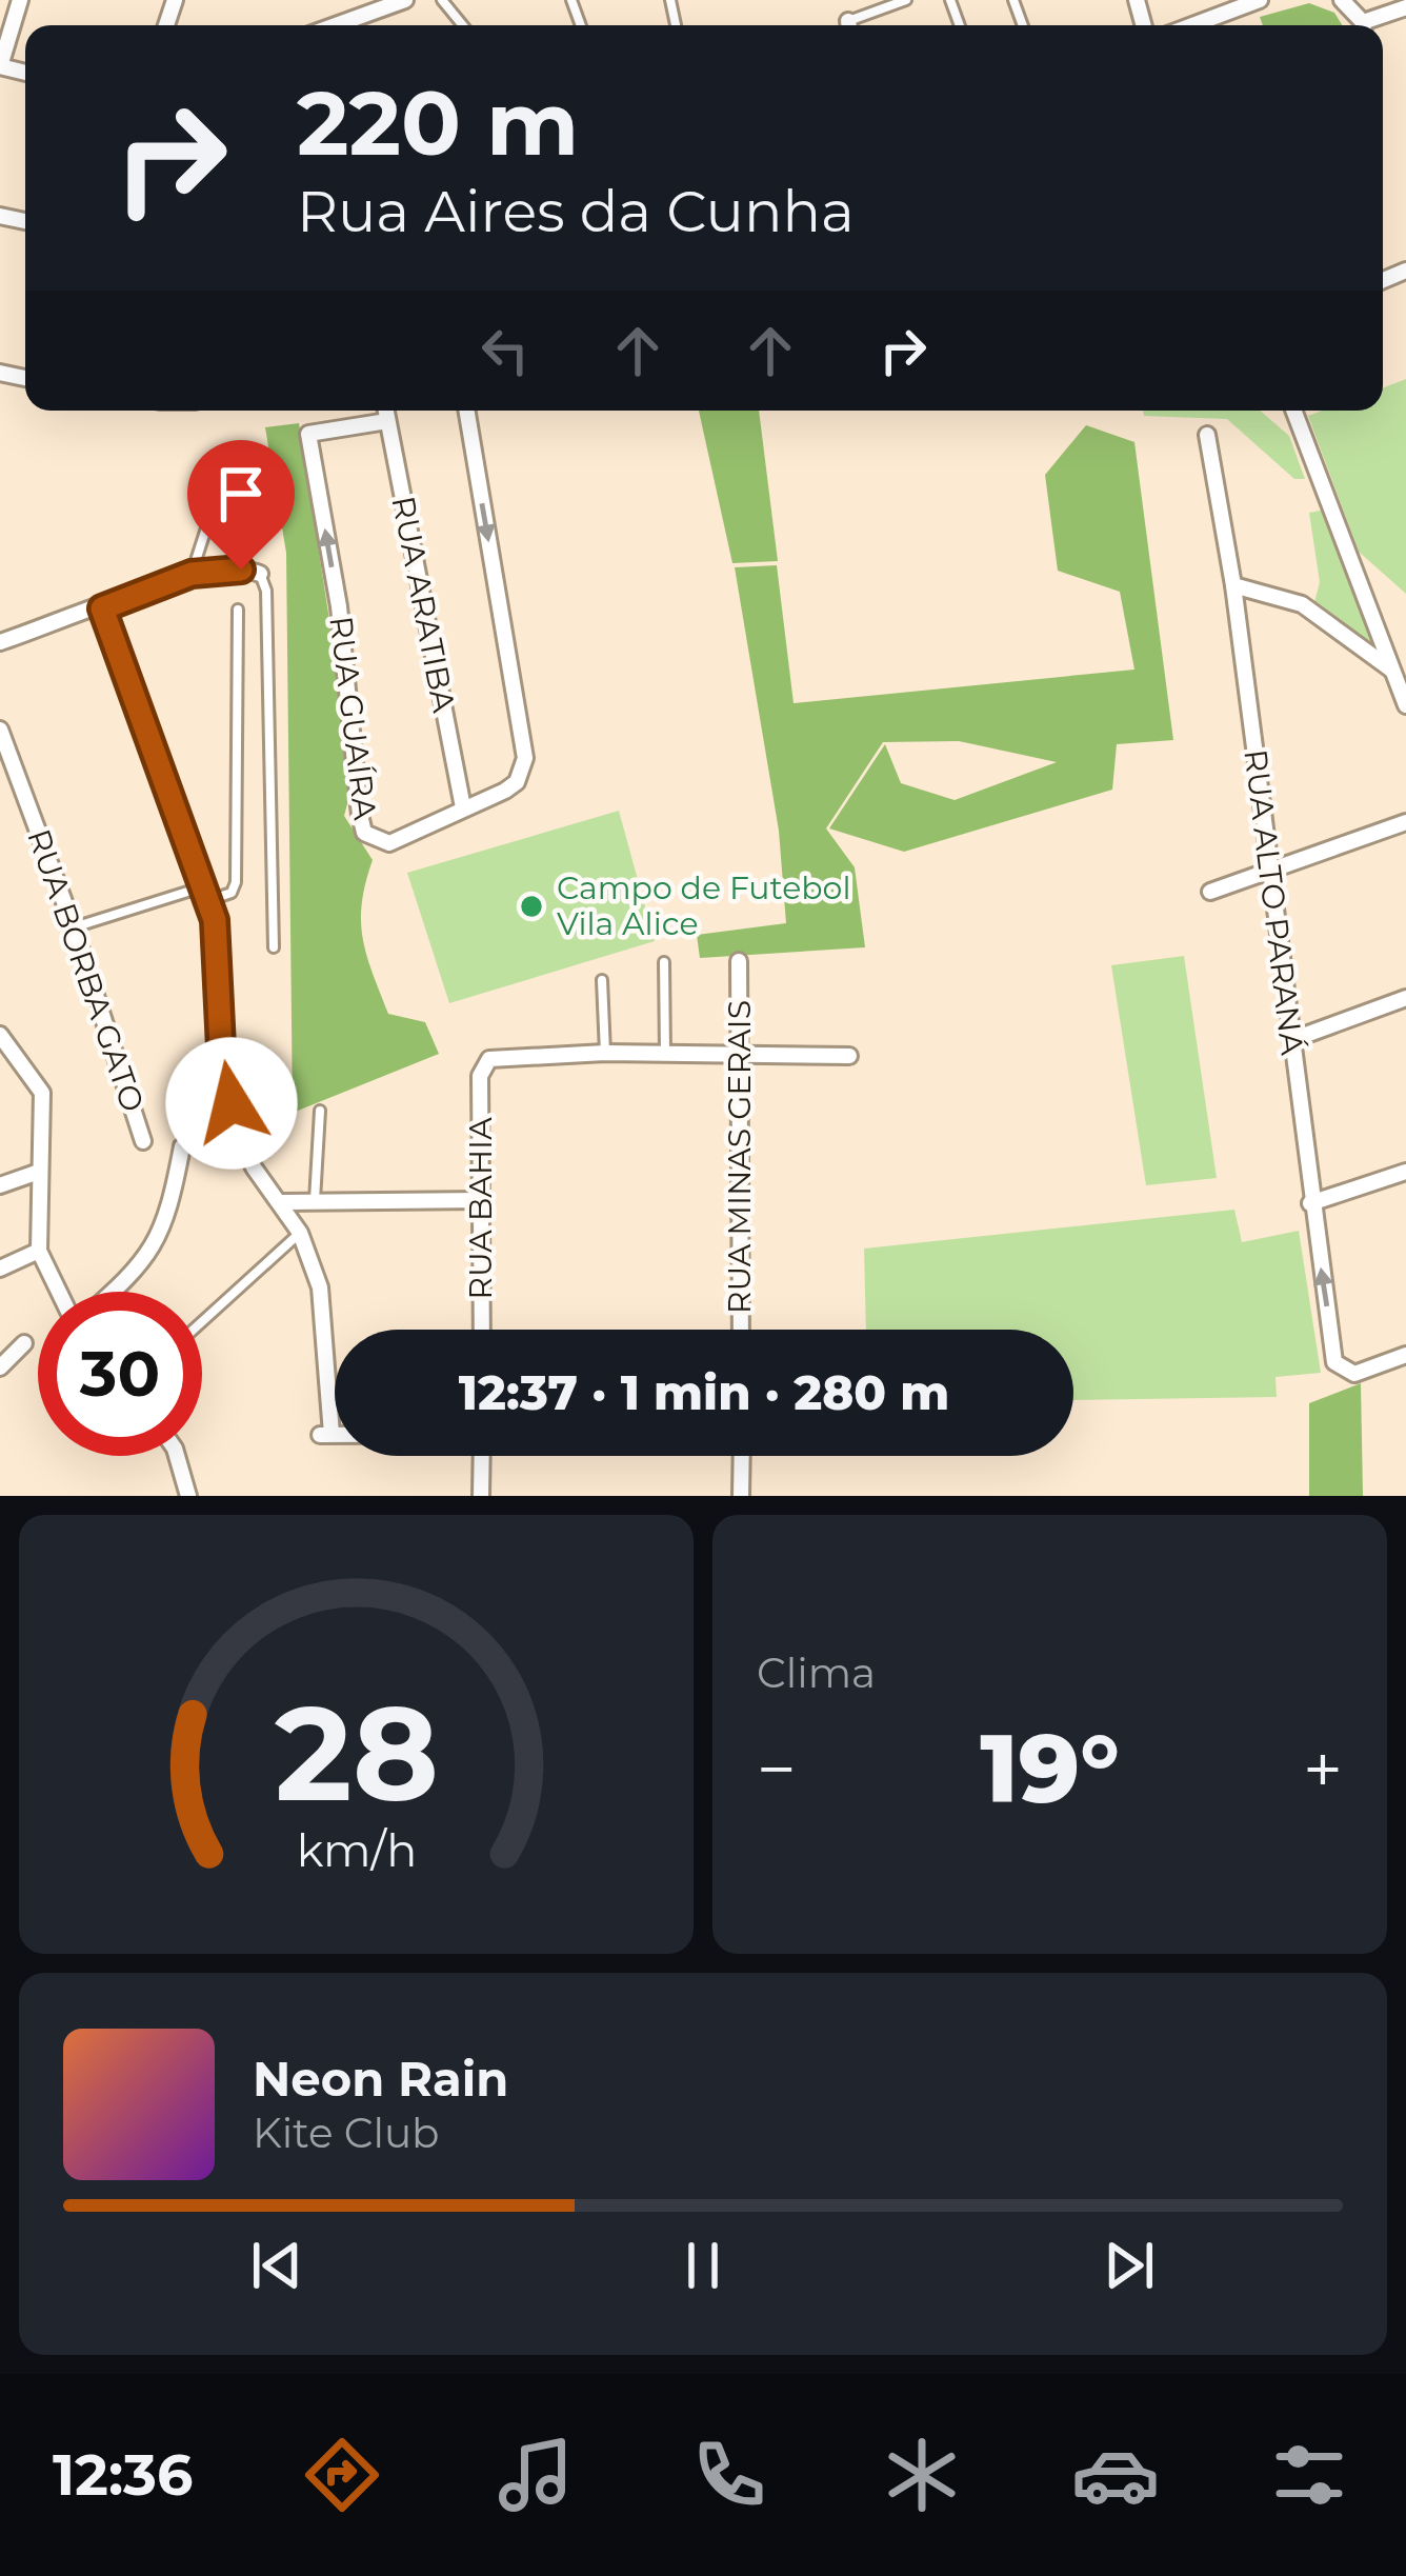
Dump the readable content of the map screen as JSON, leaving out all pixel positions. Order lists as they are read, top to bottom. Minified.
{"streets":{"street":["RUA ARATIBA","RUA GUAÍRA","RUA ALTO PARANÁ","RUA BORBA GATO","RUA MINAS GERAIS","RUA BAHIA"]},"crossings":[["RUA ARATIBA","RUA GUAÍRA"]],"places":["Campo de Futebol Vila Alice"],"page":{"turn":["220 m","Rua Aires da Cunha"],"limit":"30","trip":"12:37 · 1 min · 280 m","tile":"Clima","heat":["−","19°","+"],"song":["Neon Rain","Kite Club"],"tabs":"12:36","gauge":["28","km/h"]}}
